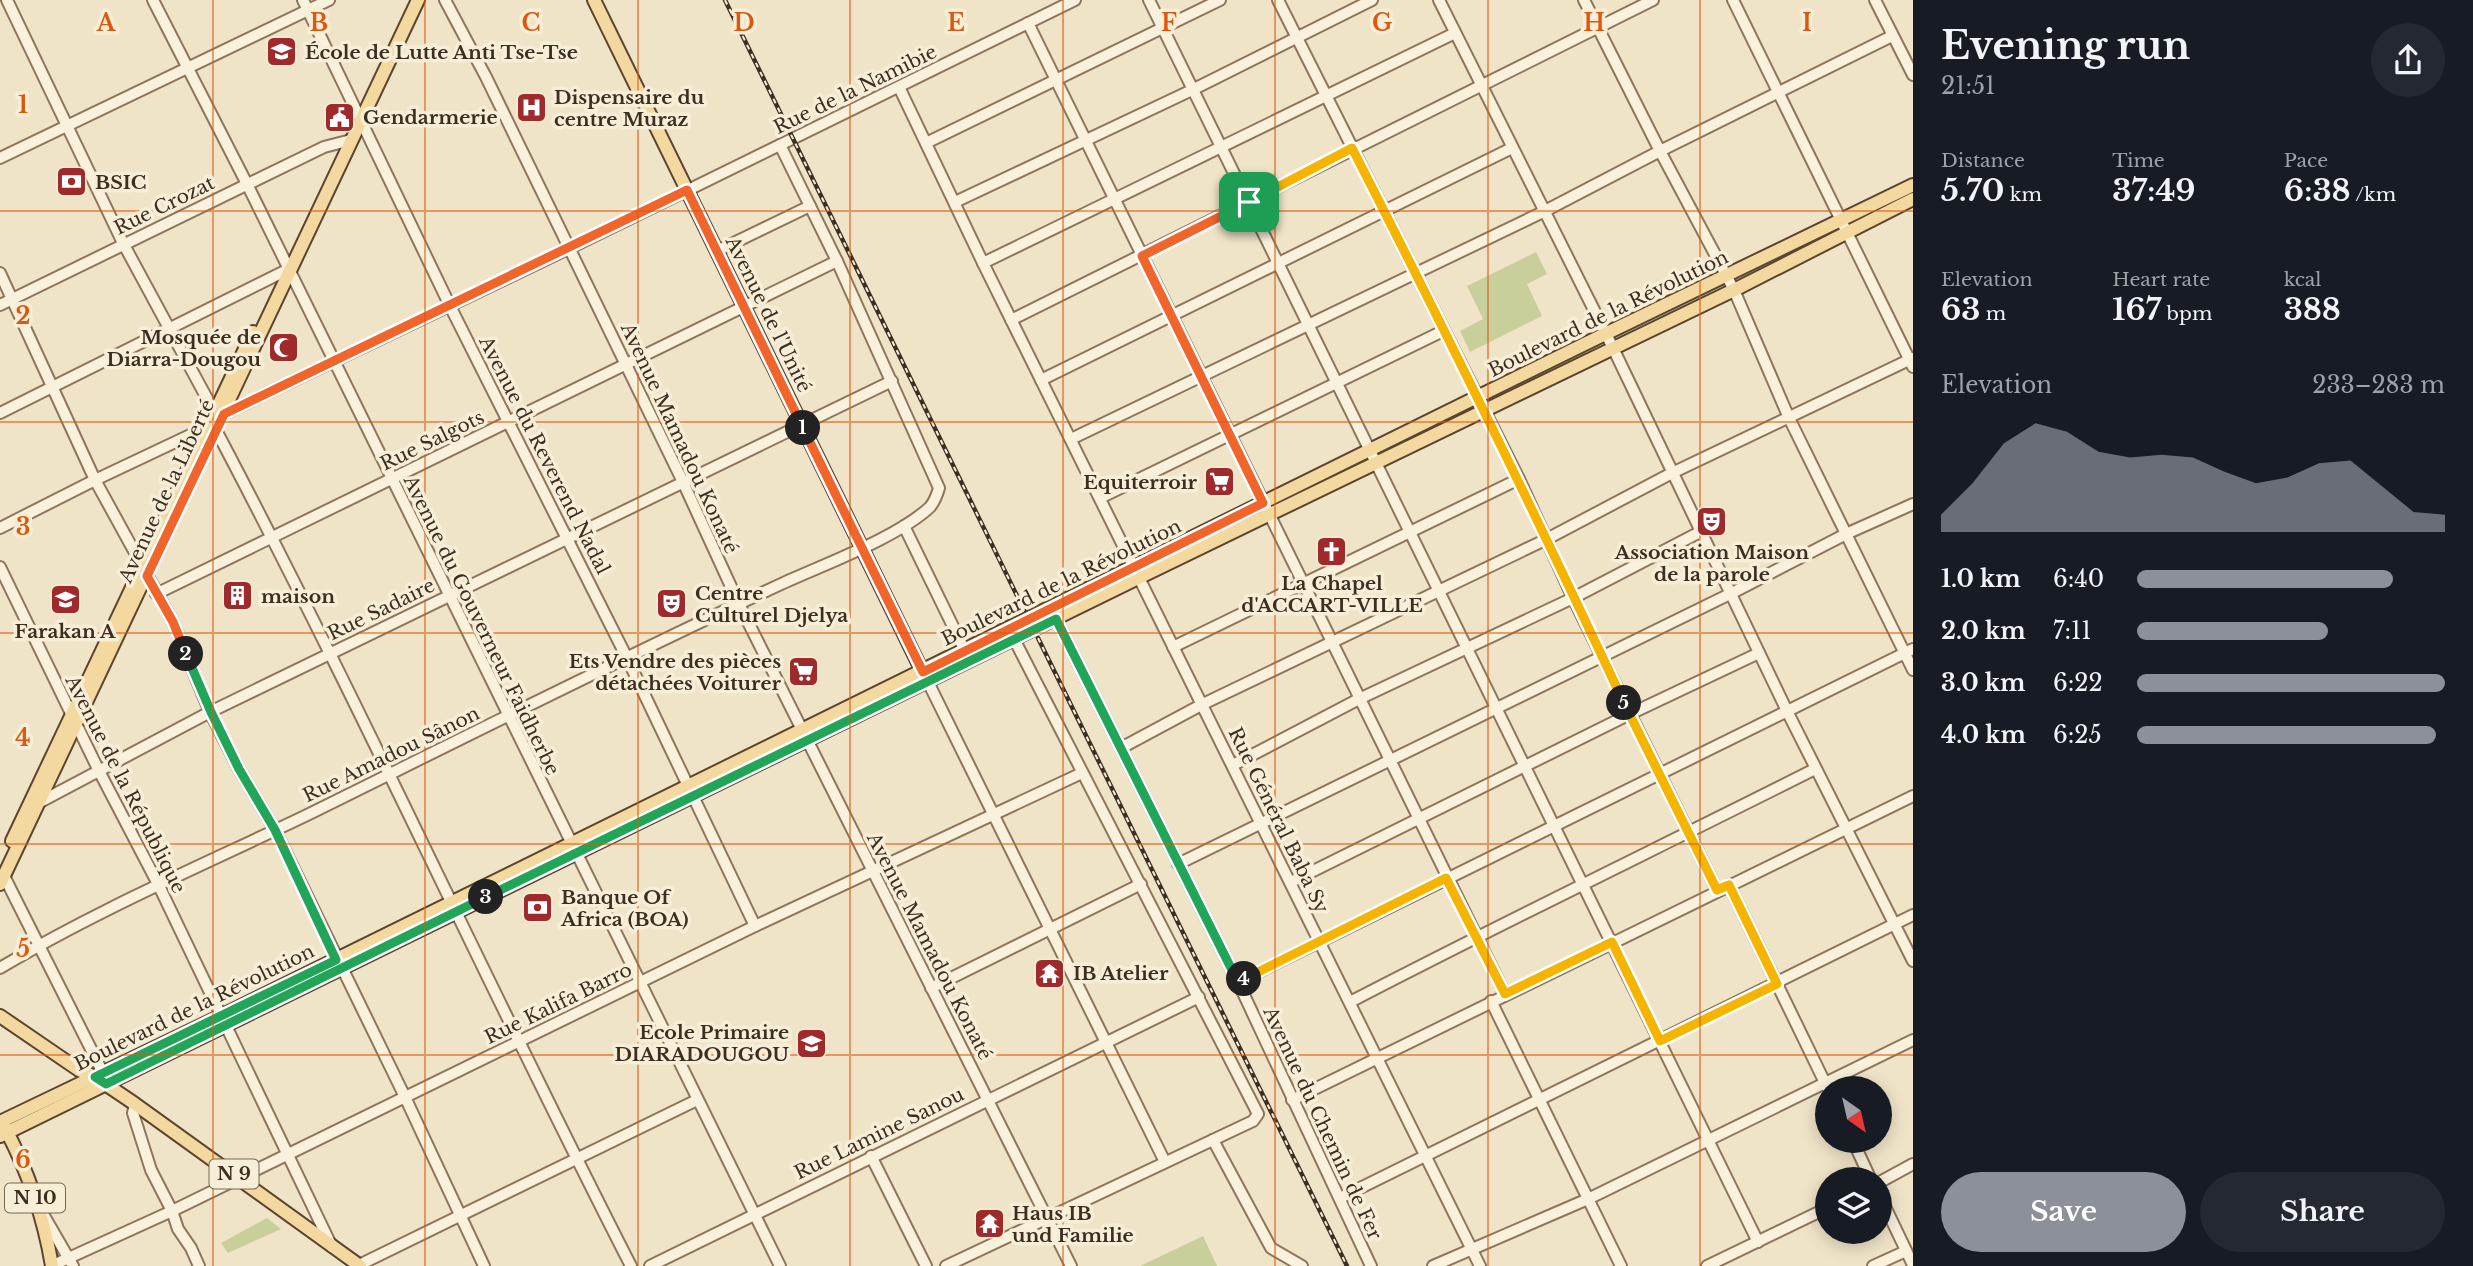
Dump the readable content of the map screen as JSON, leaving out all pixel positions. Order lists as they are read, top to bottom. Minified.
{"streets":{"main road":["Boulevard de la Révolution","Avenue de l'Unité","Avenue de la Liberté","N 9","N 10"],"street":["Rue de la Namibie","Rue Crozat","Avenue Mamadou Konaté","Rue Salgots","Avenue du Reverend Nadal","Rue Sadaire","Avenue du Gouverneur Faidherbe","Rue Amadou Sânon","Avenue de la République","Rue Général Baba Sy","Rue Kalifa Barro","Avenue du Chemin de Fer","Rue Lamine Sanou"]},"crossings":[["Rue de la Namibie","Avenue de l'Unité"],["Rue de la Namibie","Avenue Mamadou Konaté"],["Rue de la Namibie","Avenue du Reverend Nadal"],["Rue de la Namibie","Avenue de la Liberté"],["Rue de la Namibie","Avenue du Gouverneur Faidherbe"],["Rue de la Namibie","Rue Général Baba Sy"],["Rue Crozat","Avenue de la Liberté"],["Rue Crozat","Avenue du Gouverneur Faidherbe"],["Boulevard de la Révolution","Avenue de l'Unité"],["Boulevard de la Révolution","Avenue Mamadou Konaté"],["Boulevard de la Révolution","Avenue du Reverend Nadal"],["Boulevard de la Révolution","Avenue du Gouverneur Faidherbe"],["Boulevard de la Révolution","Avenue de la République"],["Boulevard de la Révolution","Rue Général Baba Sy"],["Boulevard de la Révolution","Avenue du Chemin de Fer"],["Boulevard de la Révolution","N 9"],["Boulevard de la Révolution","N 10"],["Avenue de l'Unité","Rue Salgots"],["Avenue de l'Unité","Rue Sadaire"],["Avenue de l'Unité","Rue Amadou Sânon"],["Avenue Mamadou Konaté","Rue Salgots"],["Avenue Mamadou Konaté","Rue Sadaire"],["Avenue Mamadou Konaté","Rue Amadou Sânon"],["Avenue Mamadou Konaté","Rue Kalifa Barro"],["Avenue Mamadou Konaté","Rue Lamine Sanou"],["Rue Salgots","Avenue du Reverend Nadal"],["Rue Salgots","Avenue du Gouverneur Faidherbe"],["Avenue du Reverend Nadal","Avenue de la Liberté"],["Avenue du Reverend Nadal","Rue Sadaire"],["Avenue du Reverend Nadal","Rue Amadou Sânon"],["Avenue du Reverend Nadal","Rue Kalifa Barro"],["Avenue de la Liberté","Rue Sadaire"],["Avenue de la Liberté","Avenue du Gouverneur Faidherbe"],["Avenue de la Liberté","Avenue de la République"],["Rue Sadaire","Avenue du Gouverneur Faidherbe"],["Rue Sadaire","Rue Amadou Sânon"],["Rue Sadaire","Avenue de la République"],["Avenue du Gouverneur Faidherbe","Rue Amadou Sânon"],["Avenue du Gouverneur Faidherbe","Rue Kalifa Barro"],["Avenue du Gouverneur Faidherbe","Rue Lamine Sanou"],["Rue Amadou Sânon","Avenue de la République"],["Avenue de la République","Rue Kalifa Barro"],["Avenue de la République","N 9"],["Rue Kalifa Barro","N 9"],["Rue Kalifa Barro","N 10"]],"places":{"school or university":["École de Lutte Anti Tse-Tse","Farakan A","Ecole Primaire DIARADOUGOU"],"hospital":["Dispensaire du centre Muraz"],"public building":["Gendarmerie"],"bank":["BSIC","Banque Of Africa (BOA)"],"mosque":["Mosquée de Diarra-Dougou"],"supermarket":["Equiterroir","Ets Vendre des pièces détachées Voiturer"],"theatre":["Association Maison de la parole","Centre Culturel Djelya"],"church":["La Chapel d'ACCART-VILLE"],"building":["maison"],"temple":["IB Atelier","Haus IB und Familie"]},"north":"bottom right","page":{"heading":["Evening run","21:51"],"stats":[["Distance","5.70 km"],["Time","37:49"],["Pace","6:38 /km"],["Elevation","63 m"],["Heart rate","167 bpm"],["kcal","388"]],"chart":["Elevation","233–283 m"],"pins":["1","2","5","3","4"],"list":[{"name":"1.0 km","note":"6:40"},{"name":"2.0 km","note":"7:11"},{"name":"3.0 km","note":"6:22"},{"name":"4.0 km","note":"6:25"}],"buttons":["Save","Share"]},"grid":{"columns":["A","B","C","D","E","F","G","H","I"],"rows":["1","2","3","4","5","6"]}}
